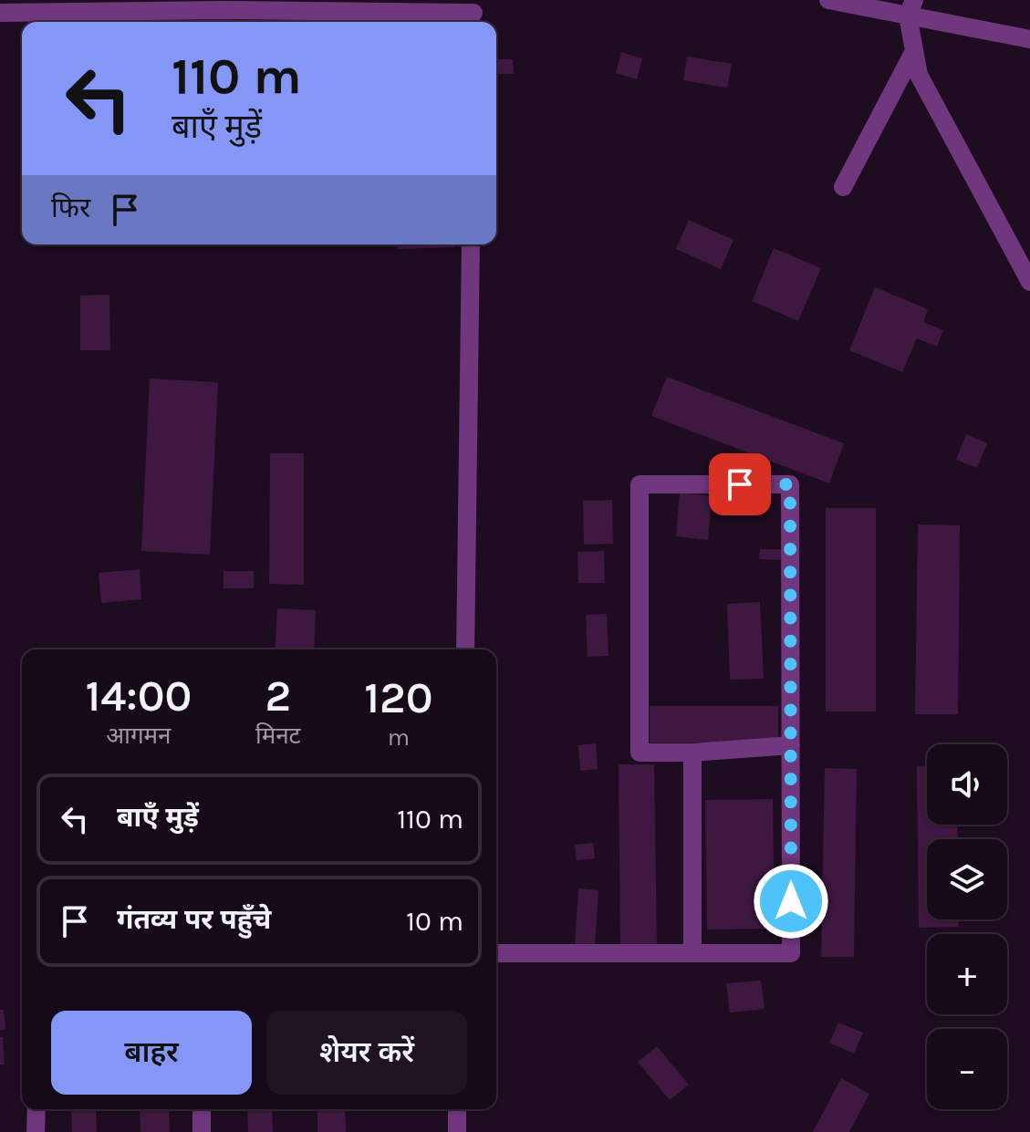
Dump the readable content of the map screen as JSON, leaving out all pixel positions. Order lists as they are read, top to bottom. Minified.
{"page":{"turn":["110 m","बाएँ मुड़ें"],"then":"फिर","eta":["14:00","आगमन","2","मिनट","120","m"],"map_buttons":["+","−"],"list":[{"name":"बाएँ मुड़ें","value":"110 m"},{"name":"गंतव्य पर पहुँचे","value":"10 m"}],"buttons":["बाहर","शेयर करें"]}}
